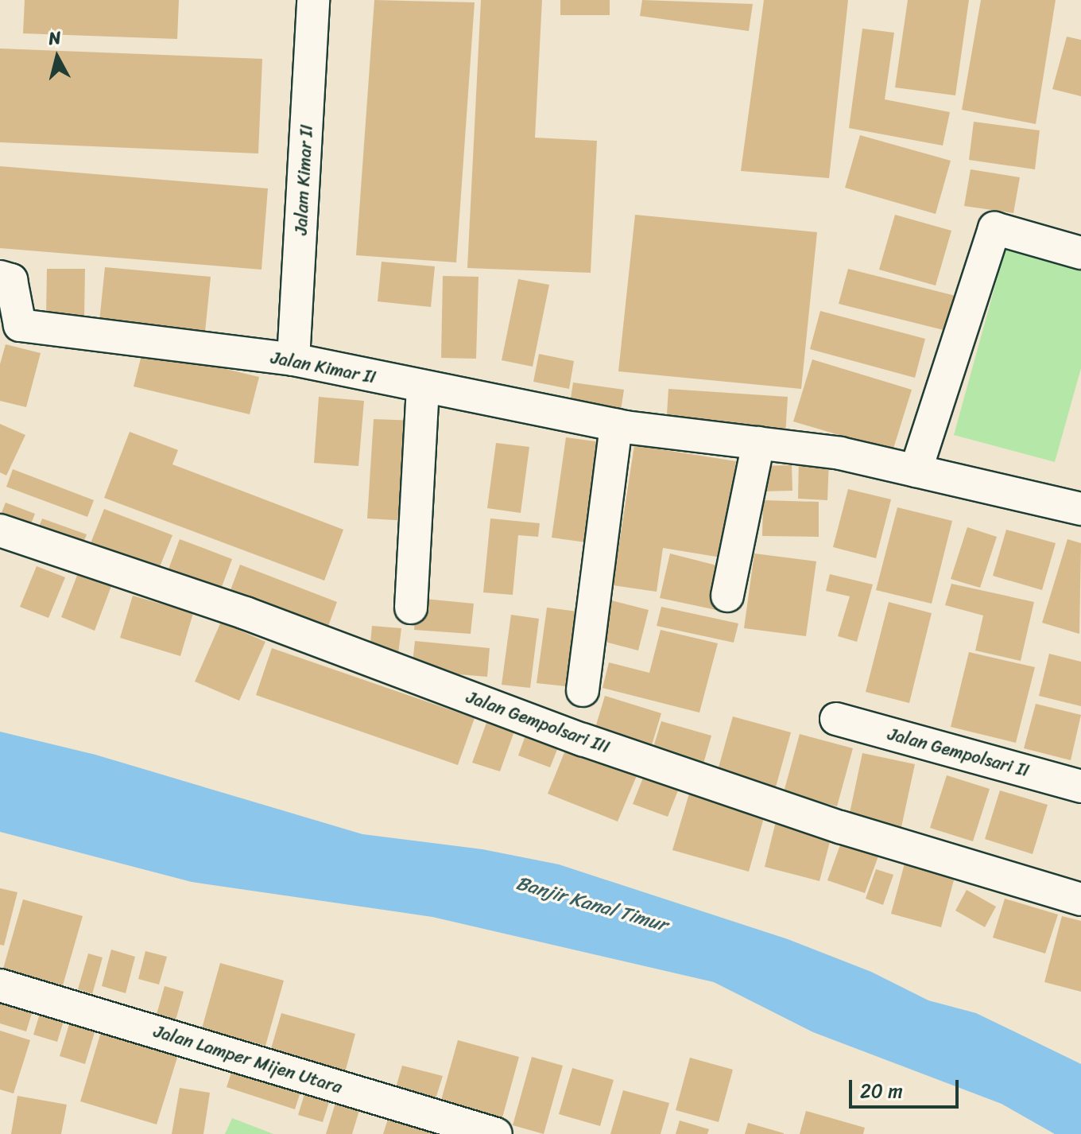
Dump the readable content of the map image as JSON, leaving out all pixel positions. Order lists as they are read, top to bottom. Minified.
{"streets":{"street":["Jalam Kimar II","Jalan Kimar II","Jalan Gempolsari III","Jalan Gempolsari II","Jalan Lamper Mijen Utara"]},"crossings":[["Jalam Kimar II","Jalan Kimar II"]],"water":["Banjir Kanal Timur"],"scale_bar":"20 m","north":"top"}
